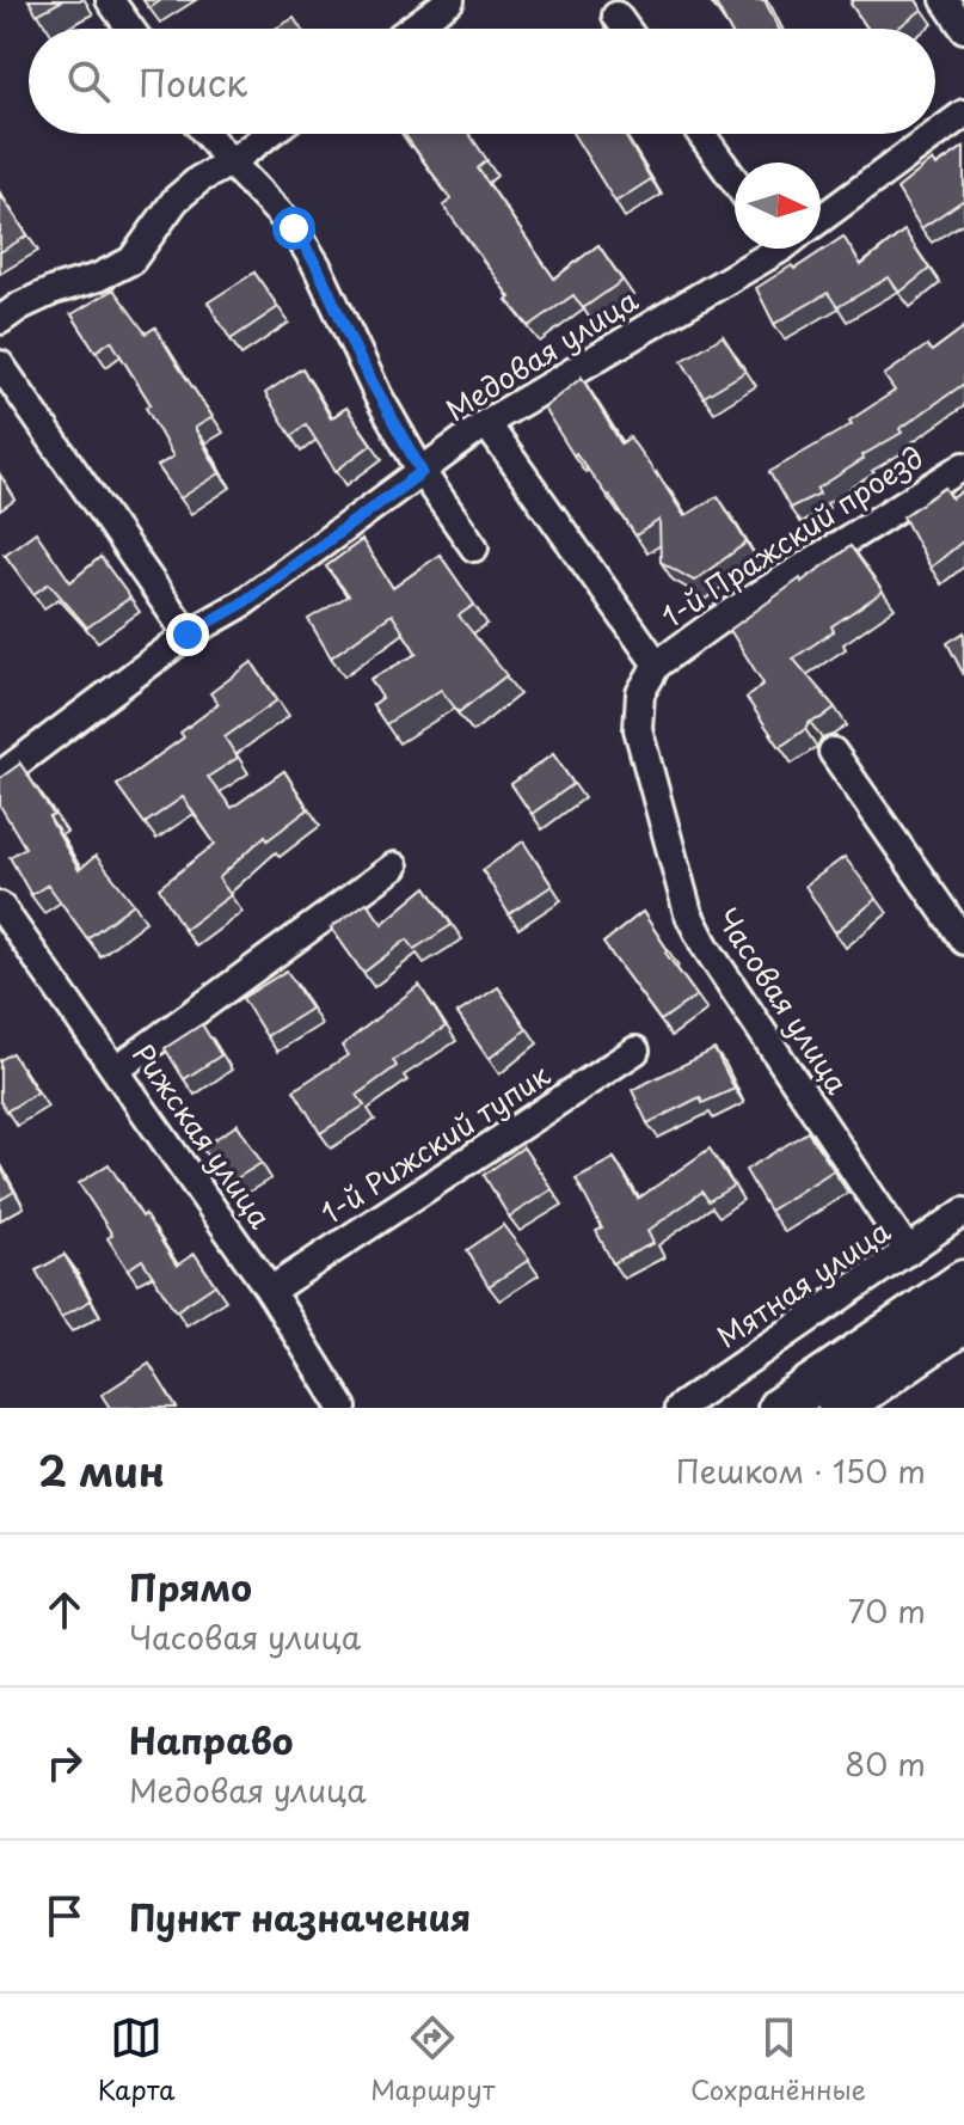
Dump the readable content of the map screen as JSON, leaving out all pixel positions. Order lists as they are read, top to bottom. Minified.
{"streets":{"street":["Медовая улица","1-й Пражский проезд","Часовая улица","Рижская улица","1-й Рижский тупик","Мятная улица"]},"crossings":[["1-й Пражский проезд","Часовая улица"],["Часовая улица","Мятная улица"],["Рижская улица","1-й Рижский тупик"]],"north":"right","page":{"search":"Поиск","heading":["2 мин","Пешком · 150 m"],"list":[["Прямо","Часовая улица","70 m"],["Направо","Медовая улица","80 m"],"Пункт назначения"],"nav":["Карта","Маршрут","Сохранённые"]}}
